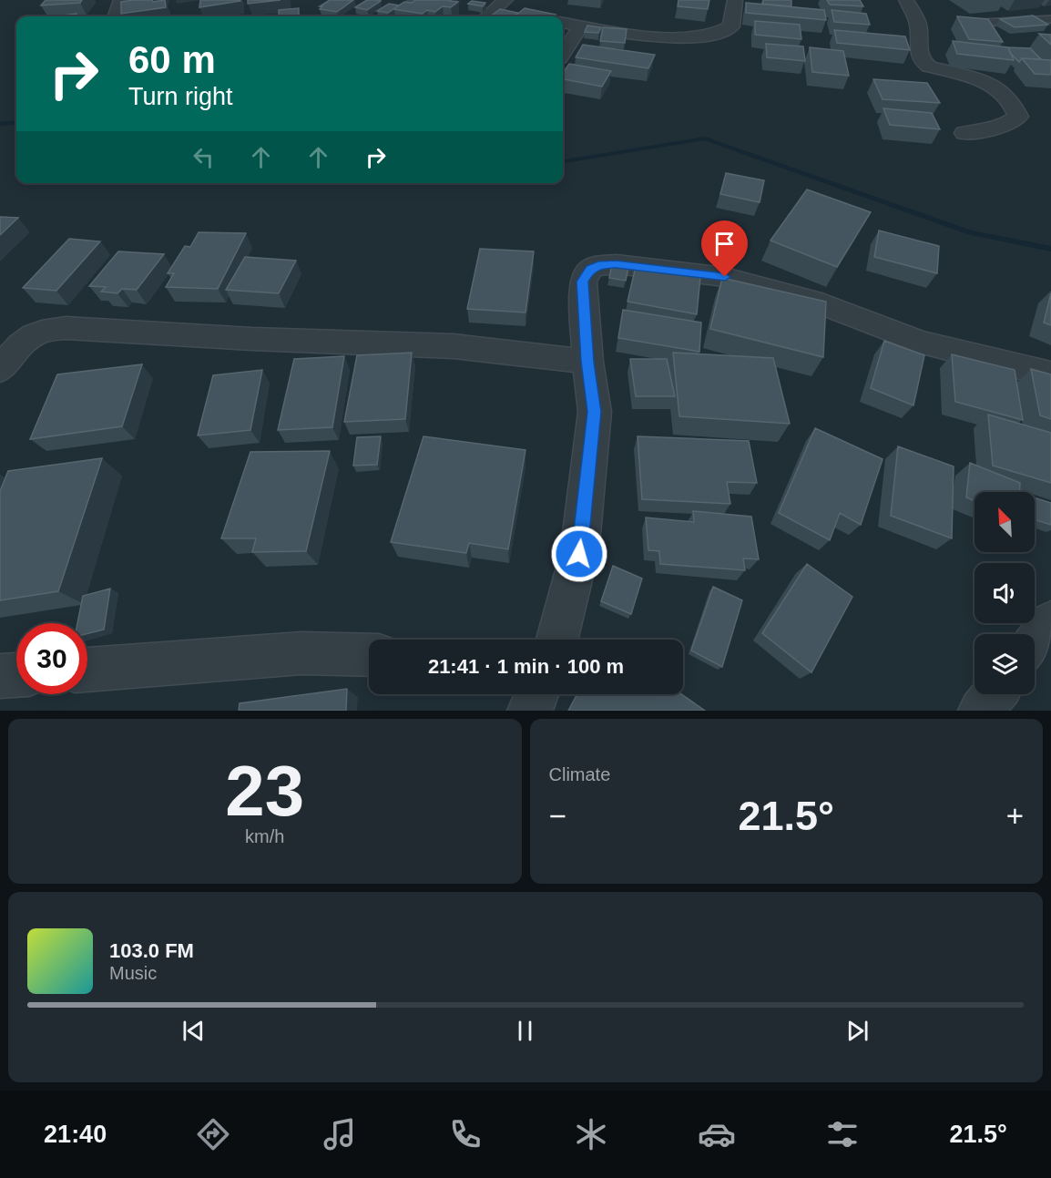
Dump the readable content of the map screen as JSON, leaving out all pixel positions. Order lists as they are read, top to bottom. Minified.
{"north":"top left","page":{"turn":["60 m","Turn right"],"limit":"30","trip":"21:41 · 1 min · 100 m","tile":[["23","km/h"],"Climate"],"heat":["−","21.5°","+"],"song":["103.0 FM","Music"],"tabs":["21:40","21.5°"]}}
